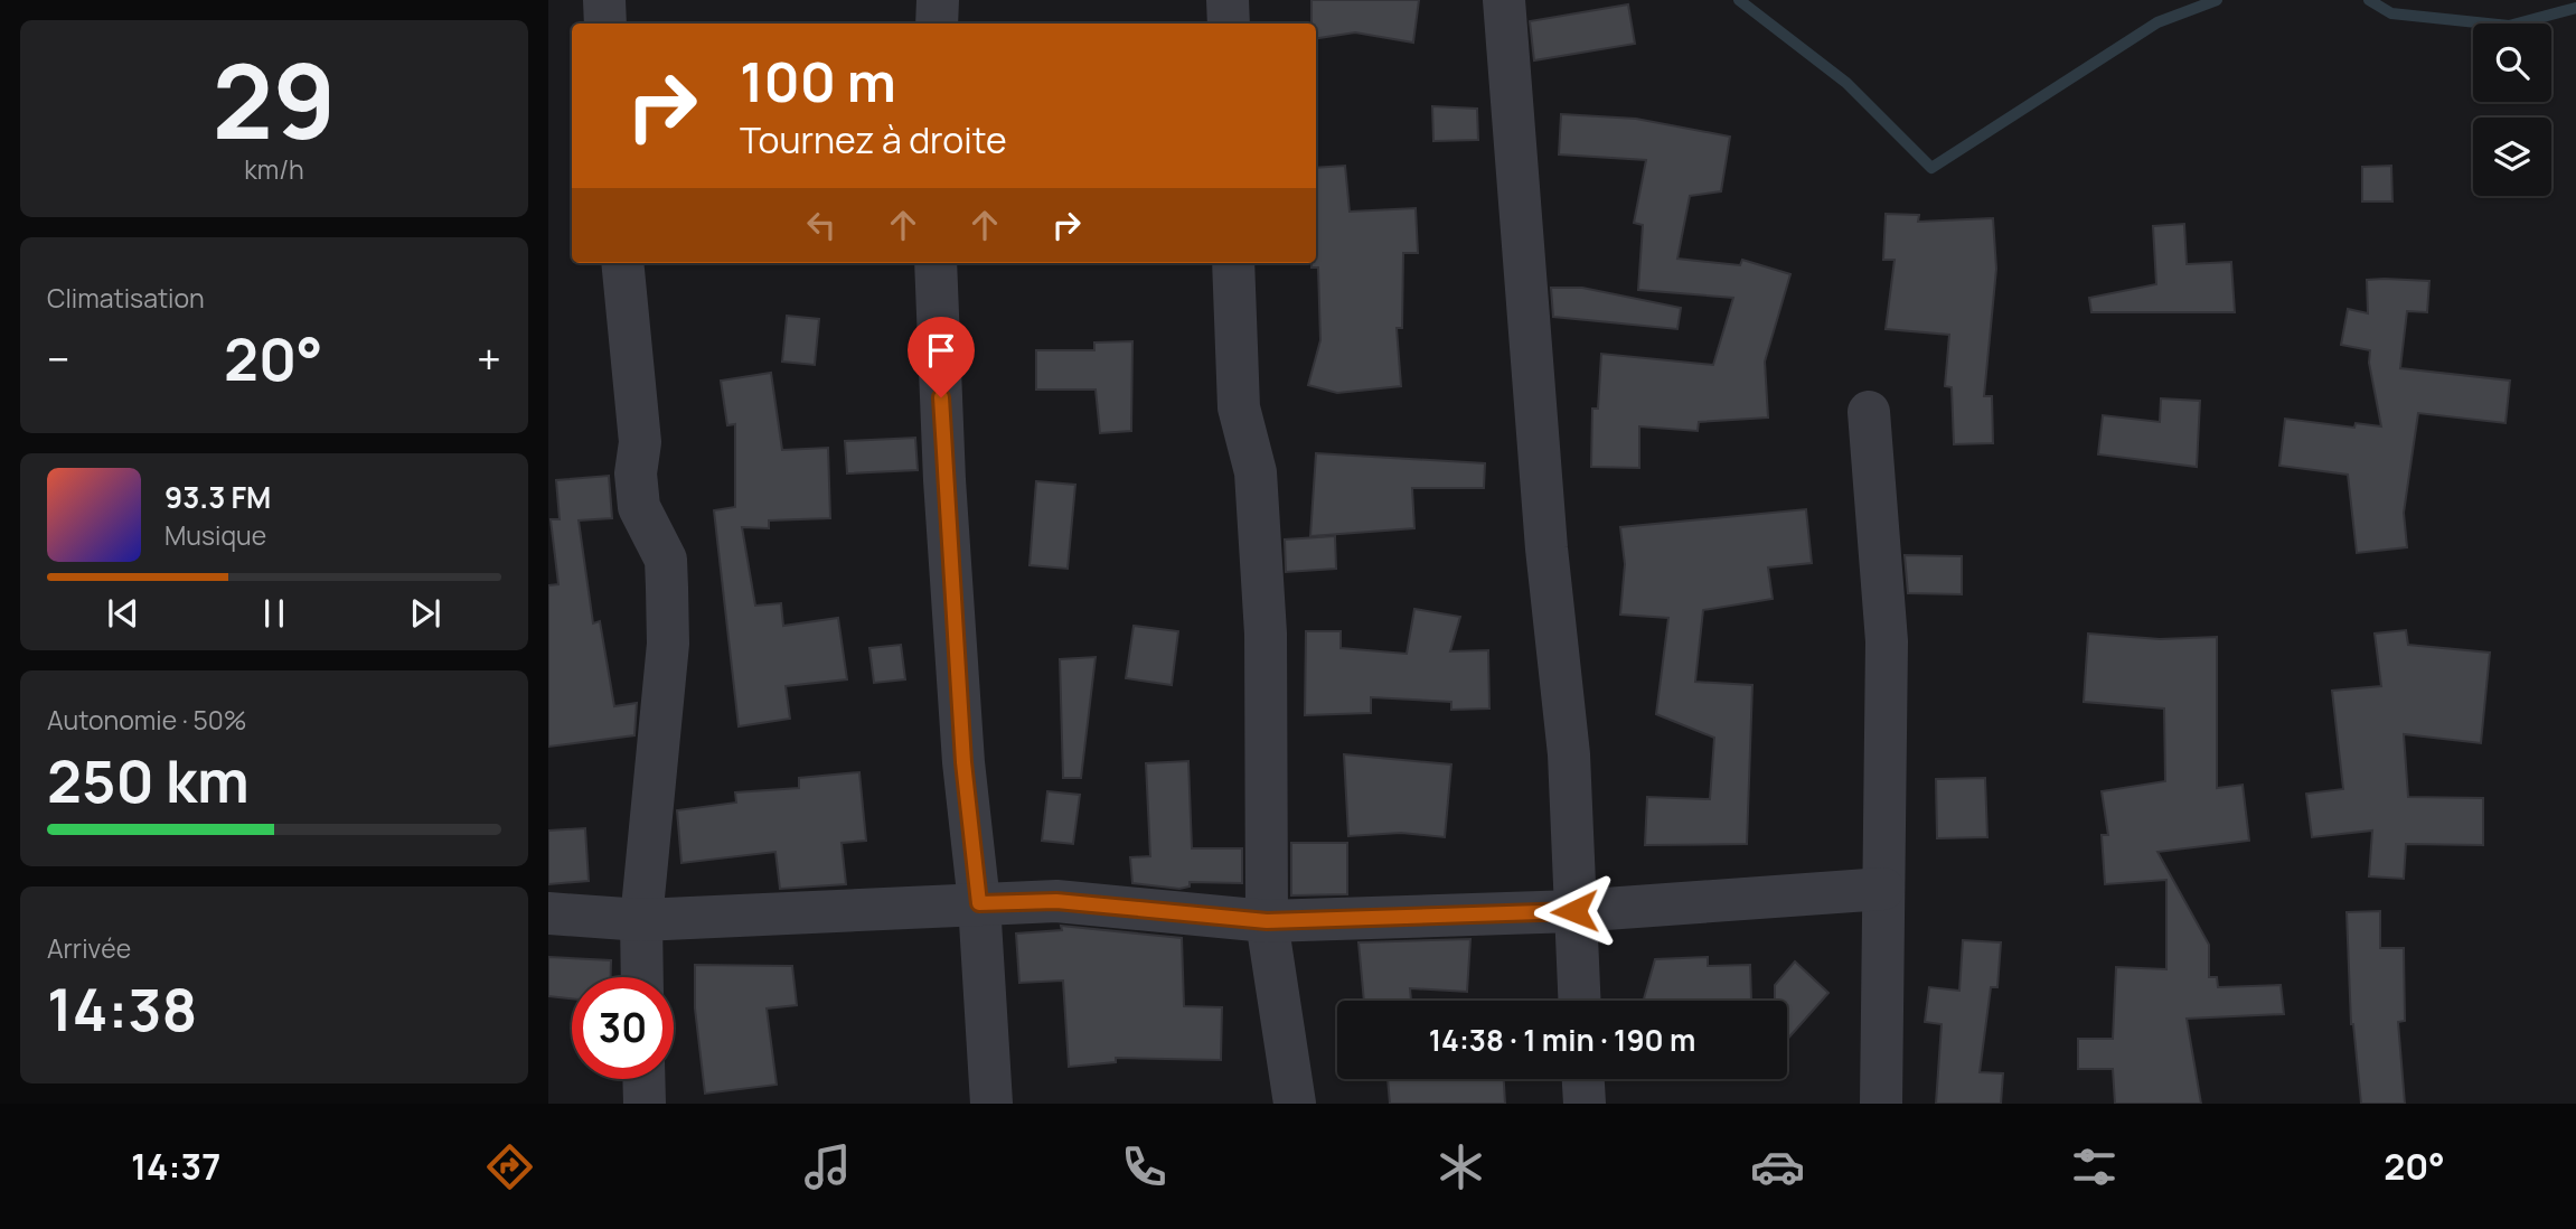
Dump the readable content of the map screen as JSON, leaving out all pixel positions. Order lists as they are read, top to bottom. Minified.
{"page":{"tile":[["29","km/h"],"Climatisation",["Autonomie · 50%","250 km"],["Arrivée","14:38"]],"turn":["100 m","Tournez à droite"],"heat":["−","20°","+"],"song":["93.3 FM","Musique"],"limit":"30","trip":"14:38 · 1 min · 190 m","tabs":["14:37","20°"]}}
